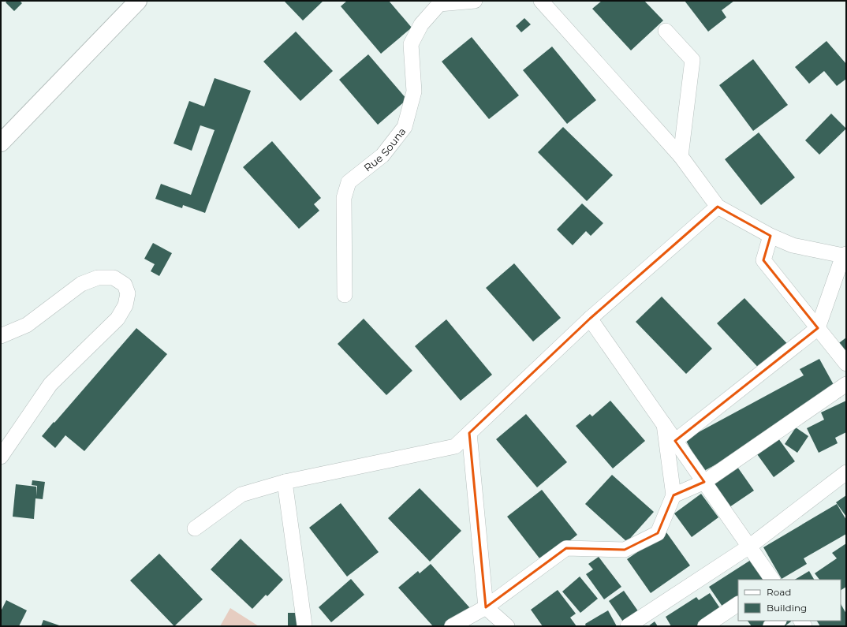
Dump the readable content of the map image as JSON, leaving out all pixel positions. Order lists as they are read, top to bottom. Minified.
{"streets":{"street":["Rue Souna"]},"legend":["Road","Building"]}
